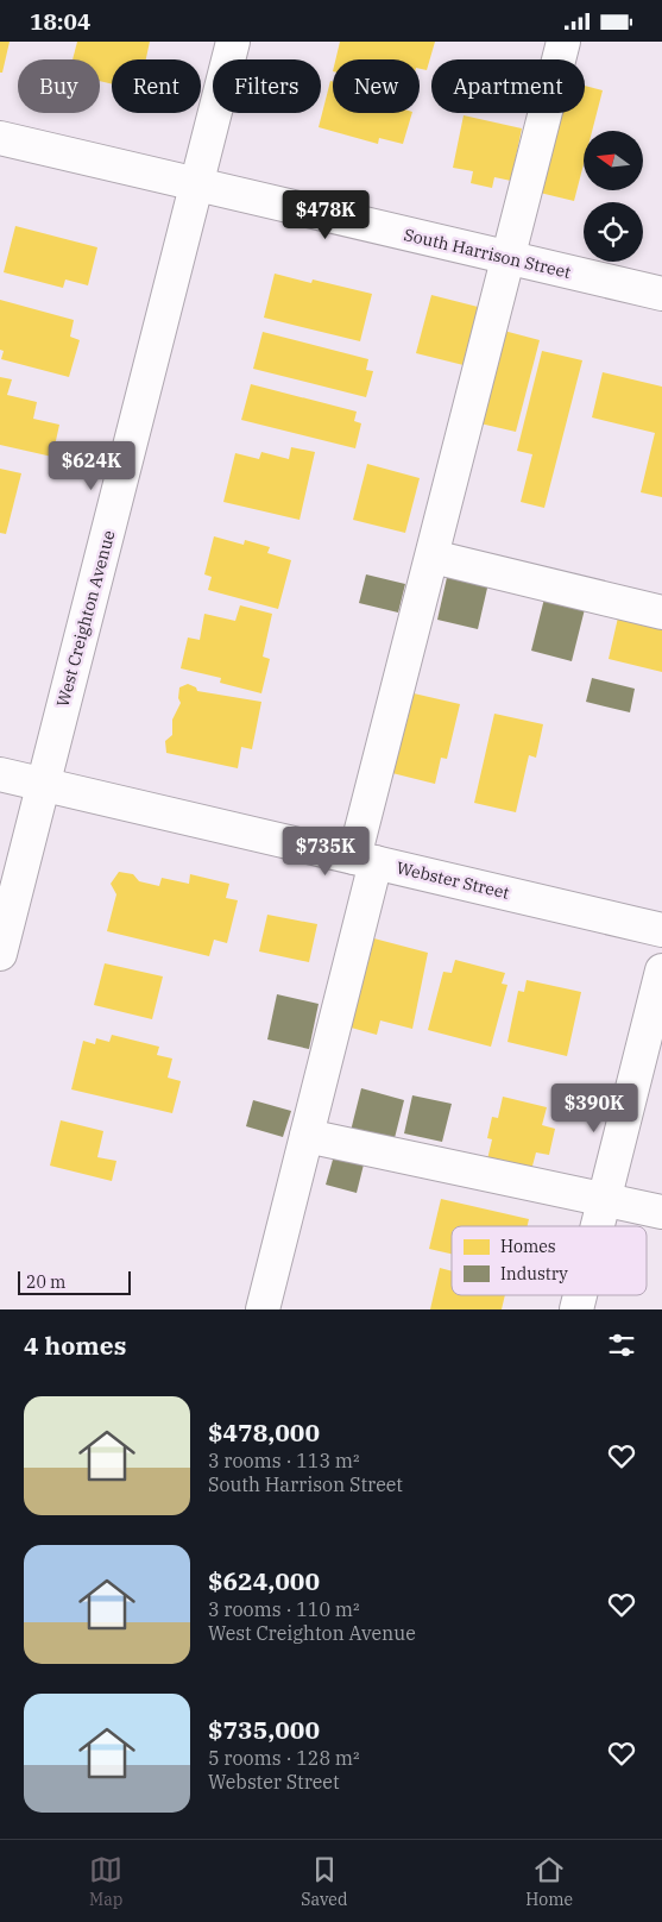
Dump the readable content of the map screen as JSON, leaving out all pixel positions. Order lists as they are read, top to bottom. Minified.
{"streets":{"street":["South Harrison Street","West Creighton Avenue","Webster Street"]},"crossings":[["South Harrison Street","West Creighton Avenue"],["West Creighton Avenue","Webster Street"]],"legend":["Homes","Industry"],"scale_bar":"20 m","north":"left","page":{"status":"18:04","chip":["Buy","Rent","Filters","New","Apartment"],"price":["$478K","$624K","$735K","$390K"],"scale":"20 m","heading":"4 homes","list":[{"name":"$478,000","note":"3 rooms · 113 m² · South Harrison Street"},{"name":"$624,000","note":"3 rooms · 110 m² · West Creighton Avenue"},{"name":"$735,000","note":"5 rooms · 128 m² · Webster Street"}],"tabs":["Map","Saved","Home"]}}
